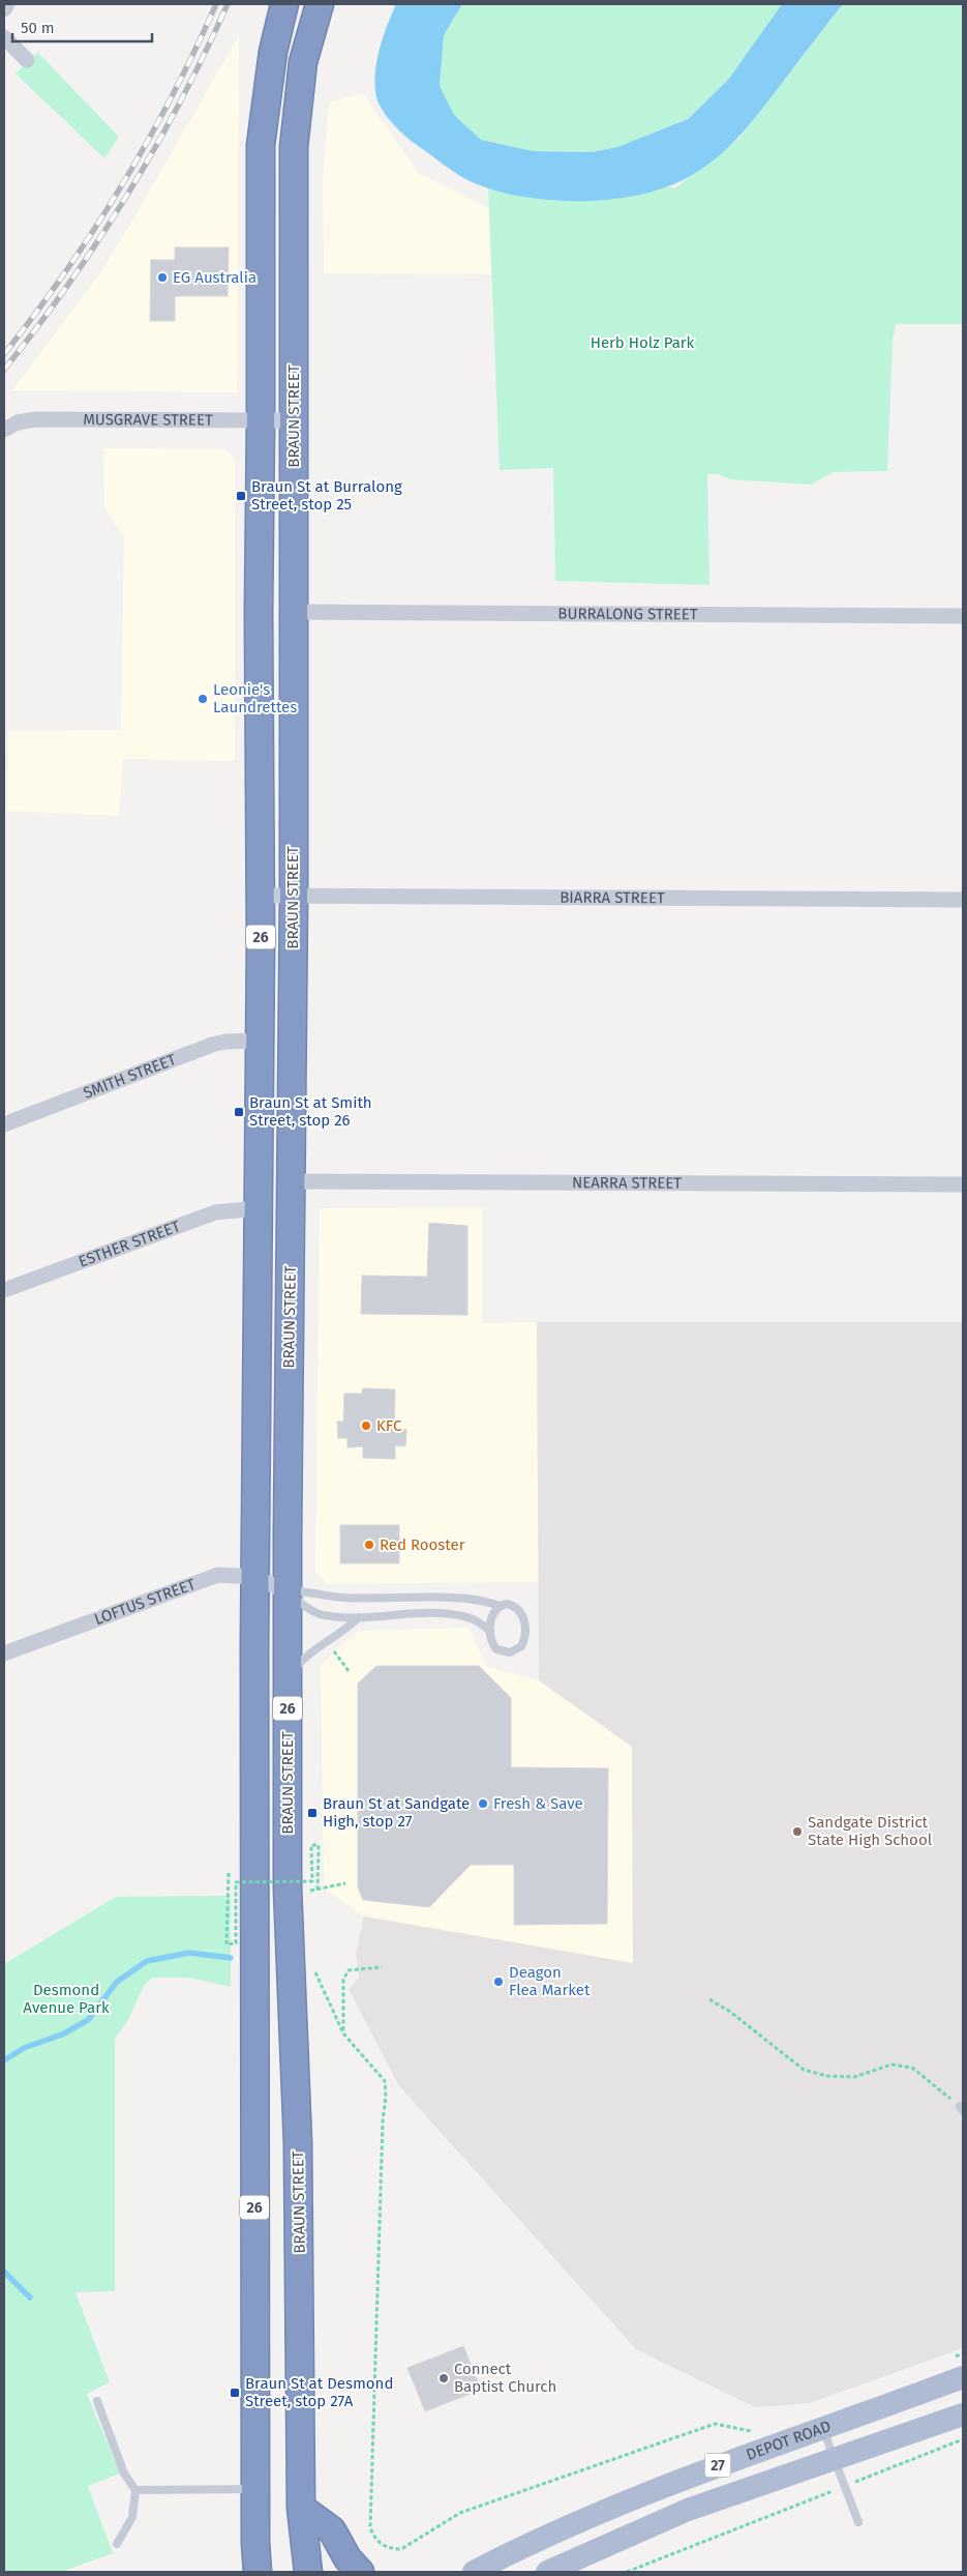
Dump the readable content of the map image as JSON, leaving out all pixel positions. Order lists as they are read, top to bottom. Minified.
{"streets":{"highway":["BRAUN STREET","26"],"main road":["DEPOT ROAD","27"],"street":["MUSGRAVE STREET","BURRALONG STREET","BIARRA STREET","SMITH STREET","NEARRA STREET","ESTHER STREET","LOFTUS STREET"]},"crossings":[["BRAUN STREET","MUSGRAVE STREET"],["BRAUN STREET","BURRALONG STREET"],["BRAUN STREET","BIARRA STREET"],["BRAUN STREET","26"],["BRAUN STREET","SMITH STREET"],["BRAUN STREET","NEARRA STREET"],["BRAUN STREET","ESTHER STREET"],["BRAUN STREET","LOFTUS STREET"]],"parks":["Herb Holz Park","Desmond Avenue Park"],"places":{"other":["EG Australia","Leonie's Laundrettes","KFC","Red Rooster","Fresh & Save","Sandgate District State High School","Deagon Flea Market","Connect Baptist Church"],"transit":["Braun St at Burralong Street, stop 25","Braun St at Smith Street, stop 26","Braun St at Sandgate High, stop 27","Braun St at Desmond Street, stop 27A"]},"scale_bar":"50 m"}
